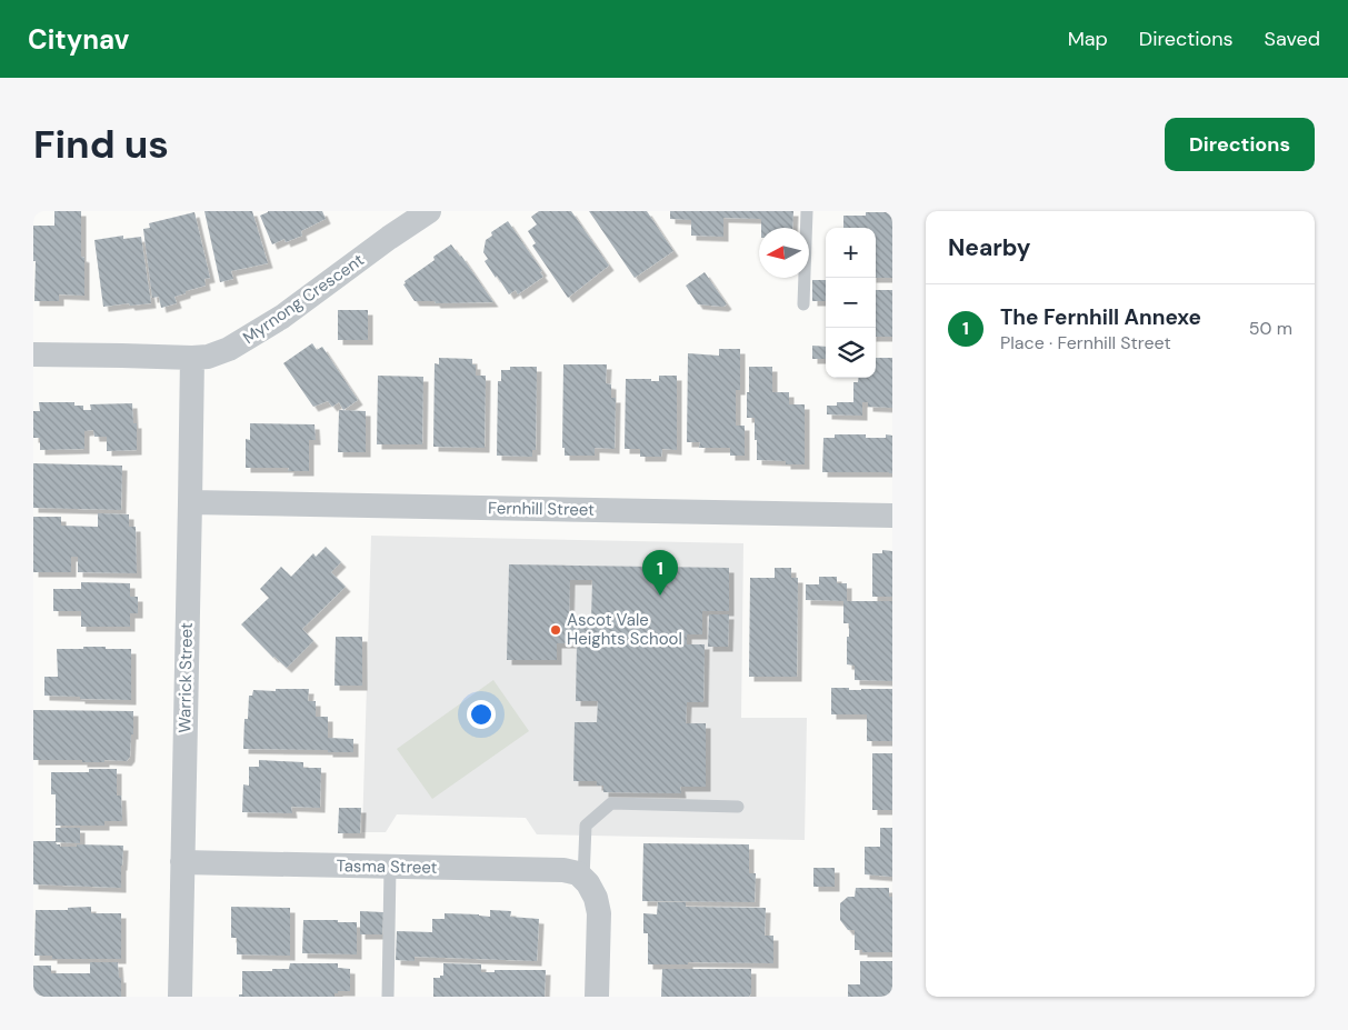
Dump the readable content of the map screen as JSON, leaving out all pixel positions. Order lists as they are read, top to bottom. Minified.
{"streets":{"street":["Myrnong Crescent","Fernhill Street","Warrick Street","Tasma Street"]},"crossings":[["Myrnong Crescent","Warrick Street"],["Fernhill Street","Warrick Street"],["Warrick Street","Tasma Street"]],"places":["Ascot Vale Heights School"],"north":"left","page":{"header":"Citynav","nav":["Map","Directions","Saved"],"buttons":"Directions","title":"Find us","heading":"Nearby","map_buttons":["+","−"],"list":[{"mark":"1","name":"The Fernhill Annexe","note":"Place · Fernhill Street","value":"50 m"}],"pins":"1"}}
